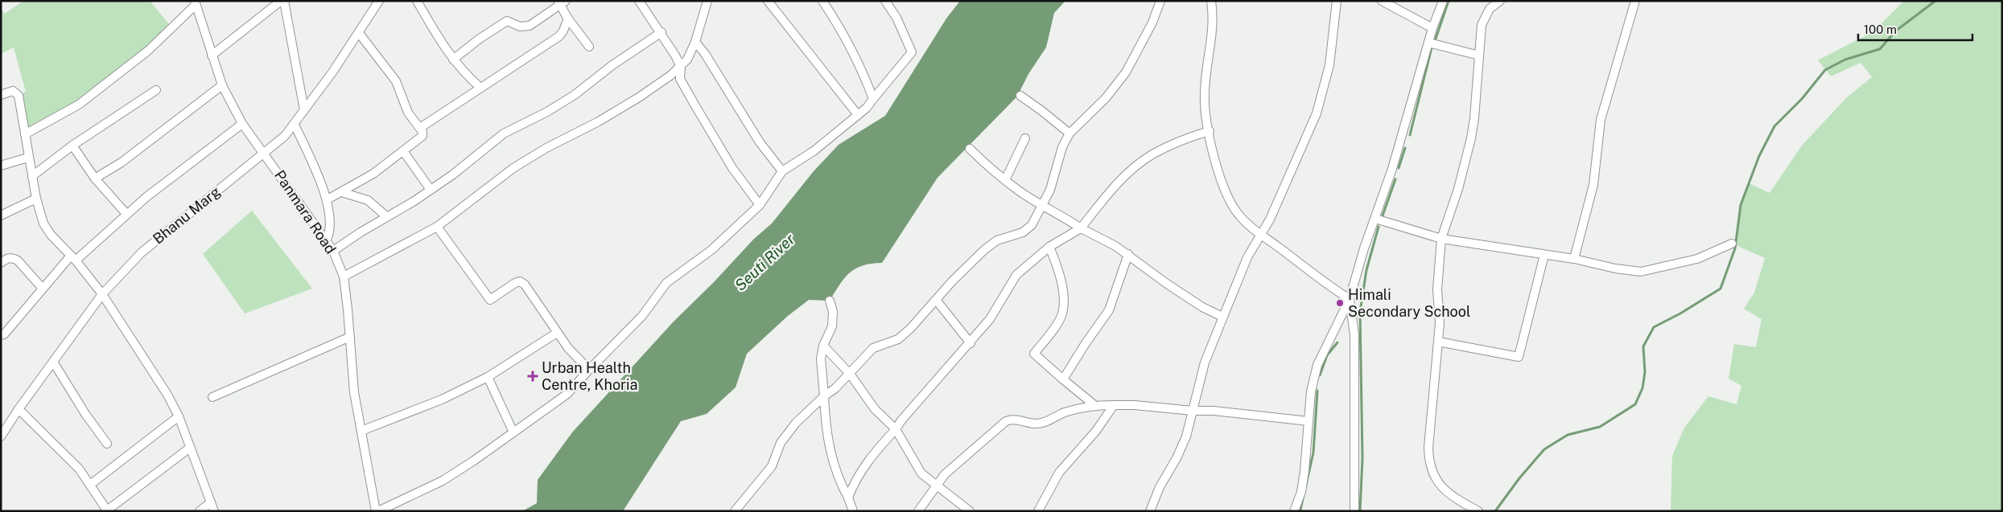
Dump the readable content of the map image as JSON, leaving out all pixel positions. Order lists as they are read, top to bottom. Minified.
{"streets":{"street":["Panmara Road","Bhanu Marg"]},"crossings":[["Panmara Road","Bhanu Marg"]],"water":["Seuti River"],"places":{"other":["Himali Secondary School"],"health":["Urban Health Centre, Khoria"]},"scale_bar":"100 m"}
